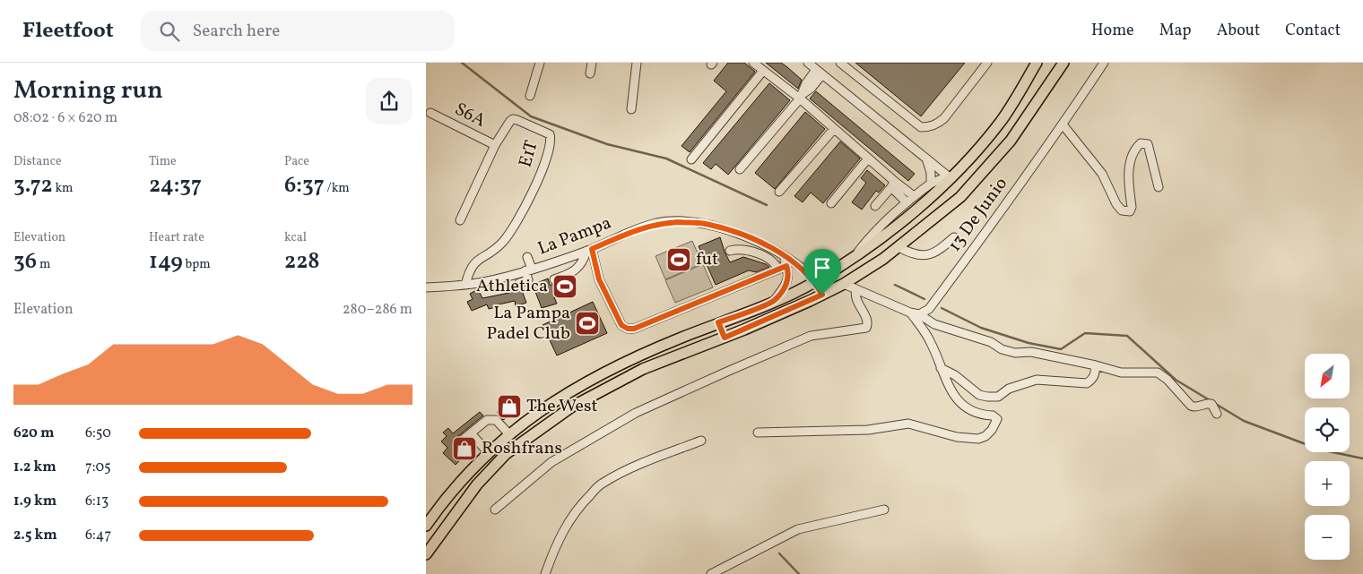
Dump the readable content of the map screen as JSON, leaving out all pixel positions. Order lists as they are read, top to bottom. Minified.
{"streets":{"street":["S6A","E1T","13 De Junio","La Pampa"]},"crossings":[["S6A","E1T"],["E1T","La Pampa"]],"places":{"sports":["fut","Athletica","La Pampa Padel Club"],"shop":["The West","Roshfrans"]},"north":"bottom left","page":{"header":"Fleetfoot","search":"Search here","nav":["Home","Map","About","Contact"],"heading":["Morning run","08:02 · 6 × 620 m"],"stats":[["Distance","3.72 km"],["Time","24:37"],["Pace","6:37 /km"],["Elevation","36 m"],["Heart rate","149 bpm"],["kcal","228"]],"chart":["Elevation","280–286 m"],"map_buttons":["+","−"],"list":[{"name":"620 m","note":"6:50"},{"name":"1.2 km","note":"7:05"},{"name":"1.9 km","note":"6:13"},{"name":"2.5 km","note":"6:47"}]}}
